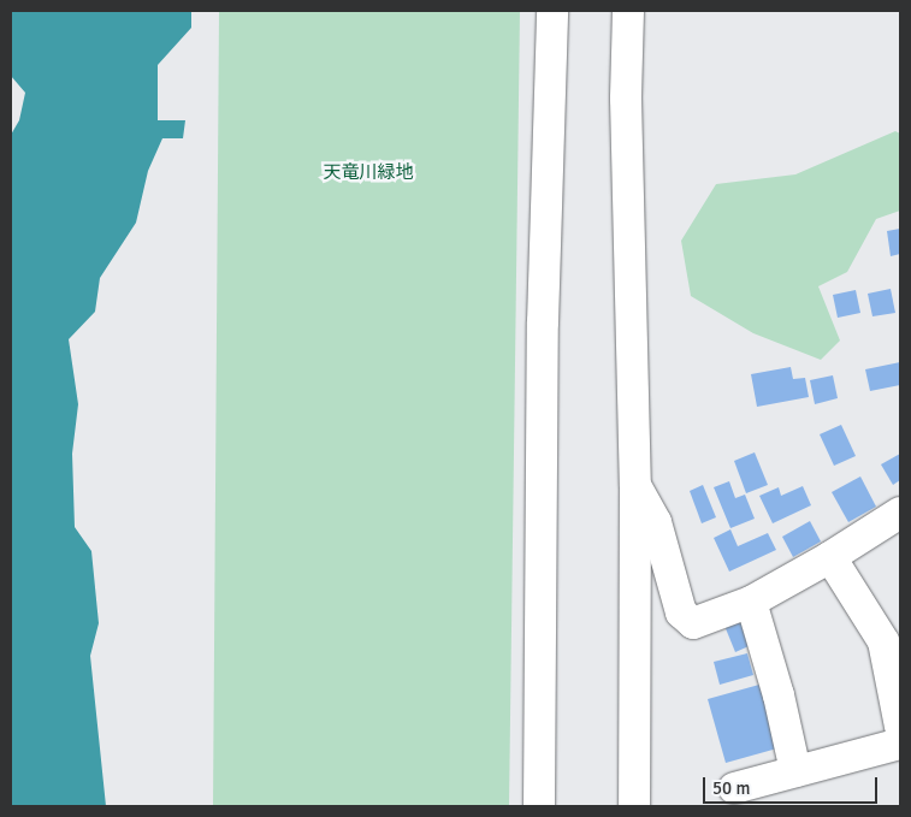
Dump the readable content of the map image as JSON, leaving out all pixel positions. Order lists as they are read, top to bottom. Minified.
{"parks":["天竜川緑地"],"scale_bar":"50 m"}
